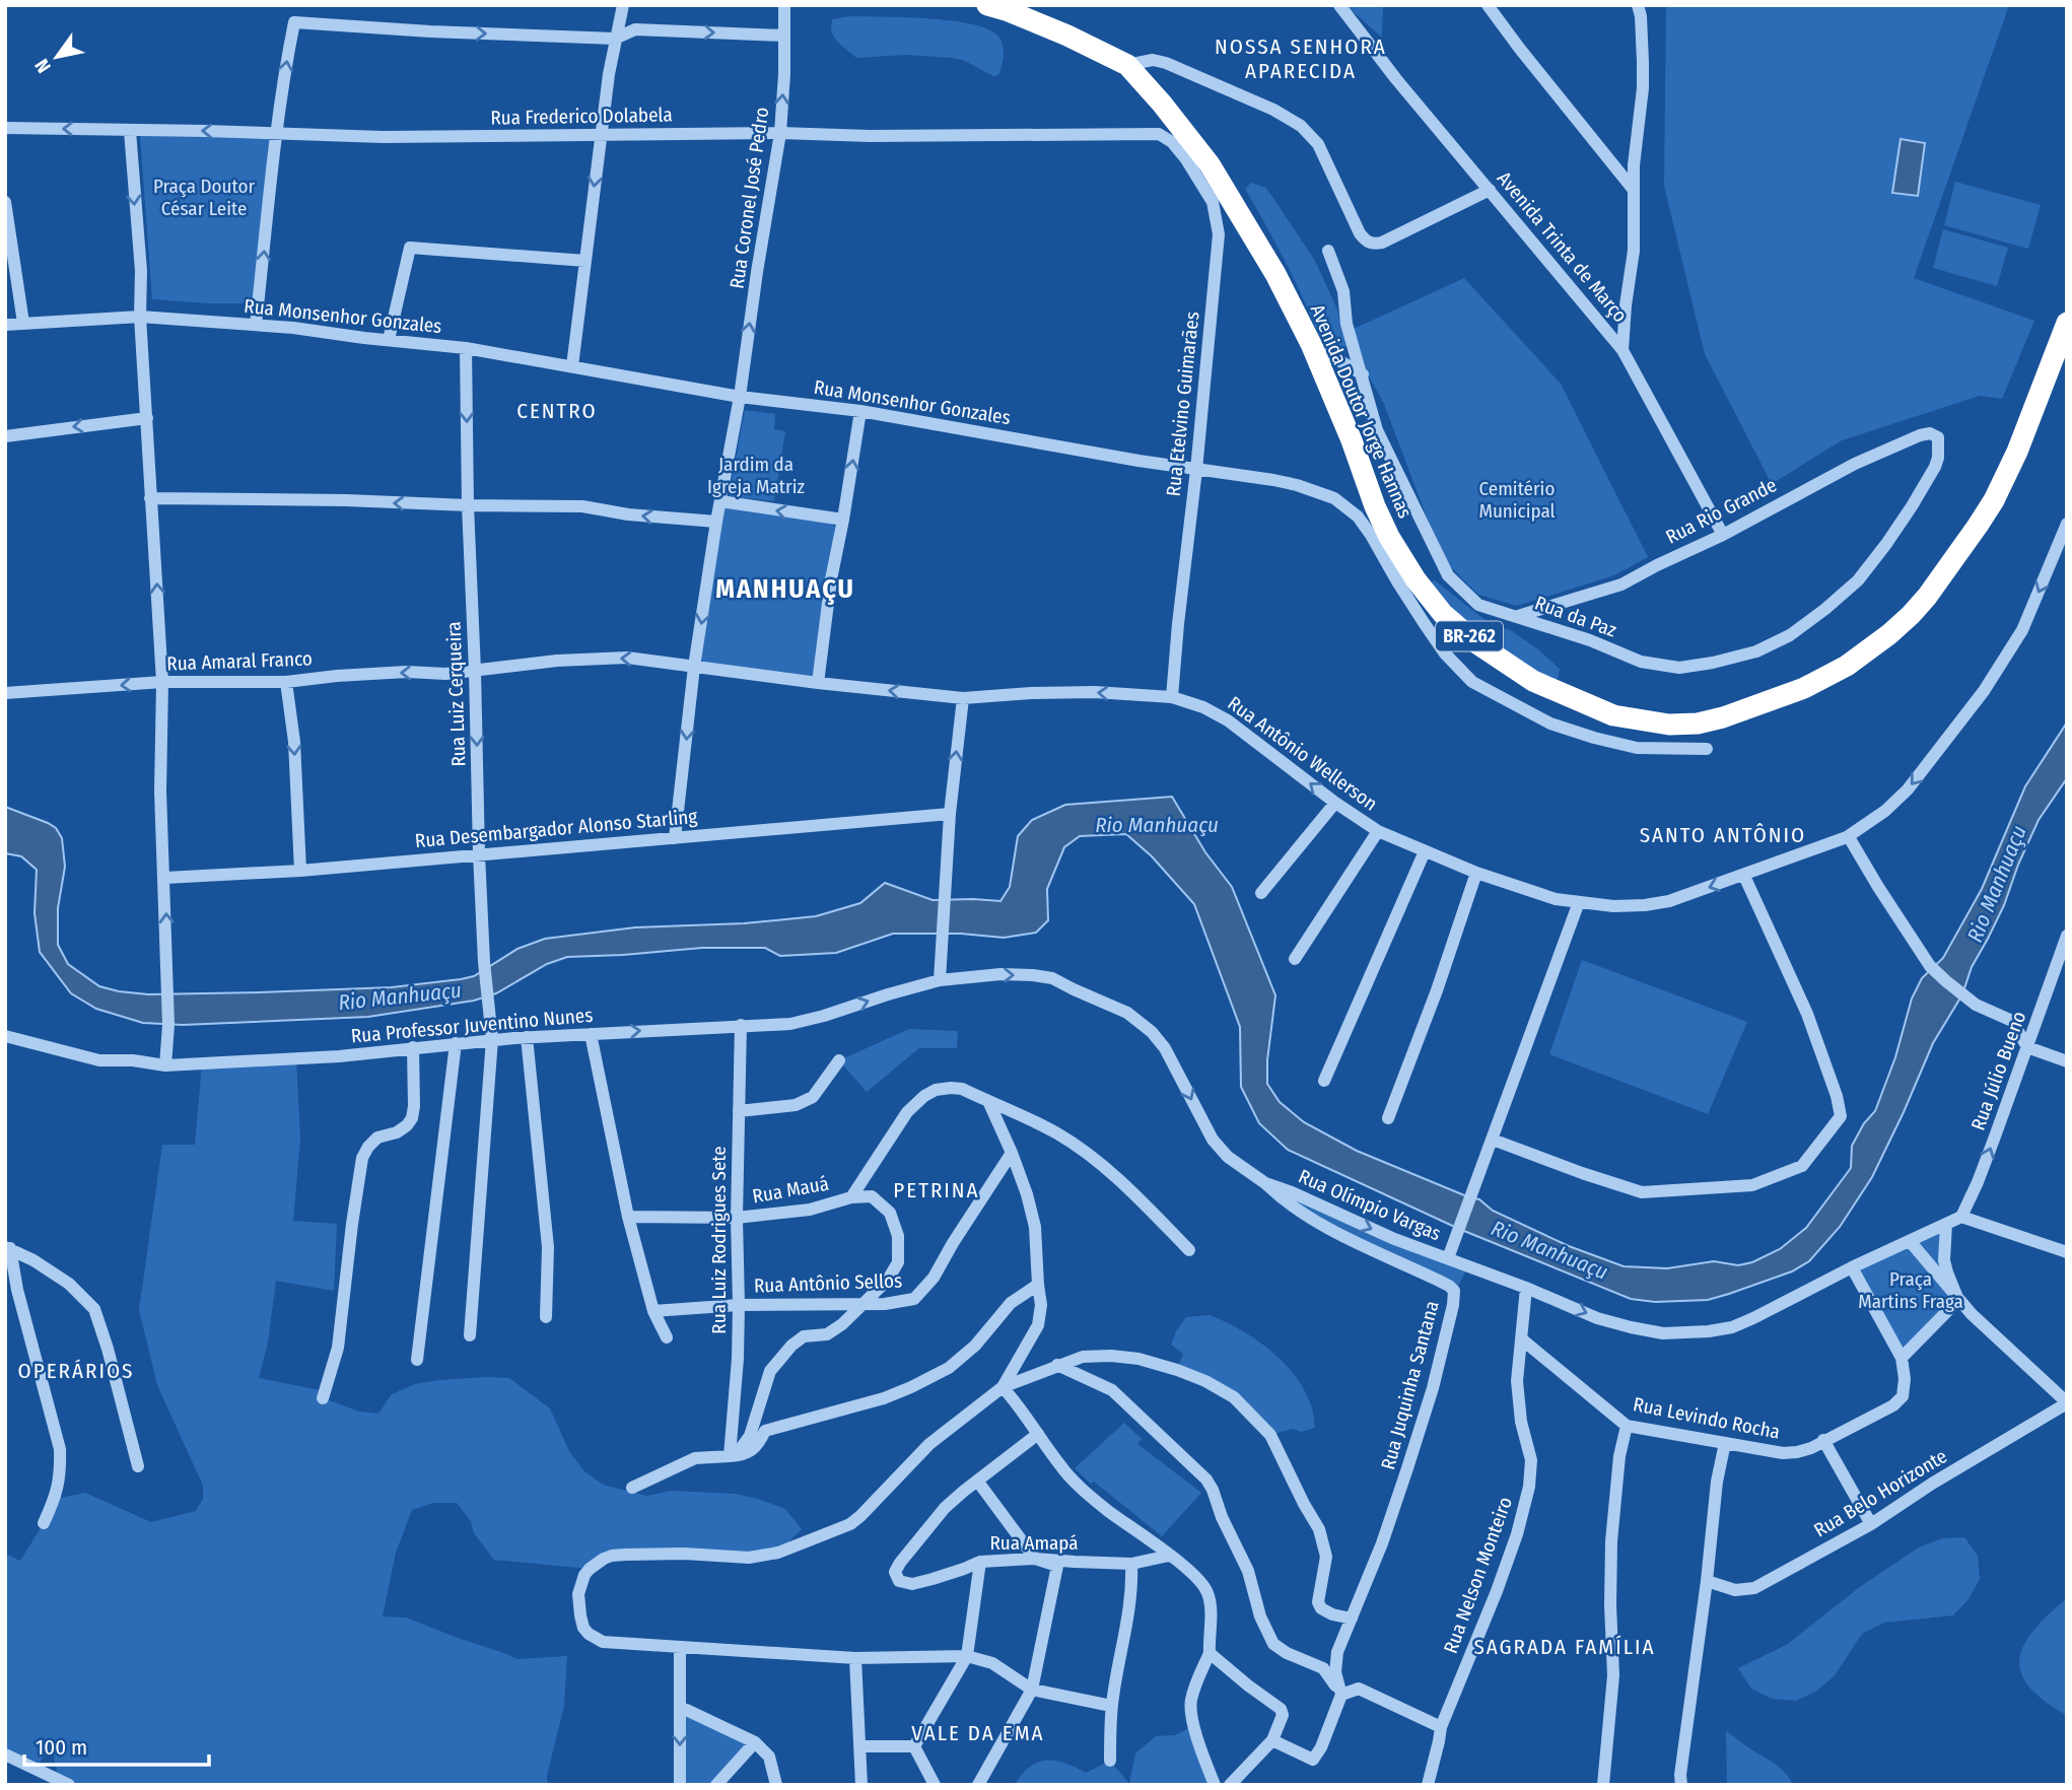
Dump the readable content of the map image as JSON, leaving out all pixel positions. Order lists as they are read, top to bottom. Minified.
{"streets":{"highway":["Avenida Doutor Jorge Hannas","BR-262"],"street":["Rua Frederico Dolabela","Rua Coronel José Pedro","Avenida Trinta de Março","Rua Monsenhor Gonzales","Rua Etelvino Guimarães","Rua Rio Grande","Rua da Paz","Rua Amaral Franco","Rua Luiz Cerqueira","Rua Antônio Wellerson","Rua Desembargador Alonso Starling","Rua Professor Juventino Nunes","Rua Júlio Bueno","Rua Mauá","Rua Olímpio Vargas","Rua Luiz Rodrigues Sete","Rua Antônio Sellos","Rua Juquinha Santana","Rua Levindo Rocha","Rua Belo Horizonte","Rua Amapá","Rua Nelson Monteiro"]},"crossings":[["Rua Frederico Dolabela","Rua Coronel José Pedro"],["Rua Frederico Dolabela","Rua Etelvino Guimarães"],["Rua Coronel José Pedro","Rua Monsenhor Gonzales"],["Rua Coronel José Pedro","Rua Amaral Franco"],["Rua Coronel José Pedro","Rua Antônio Wellerson"],["Rua Coronel José Pedro","Rua Desembargador Alonso Starling"],["Avenida Trinta de Março","Rua Rio Grande"],["Rua Monsenhor Gonzales","Rua Etelvino Guimarães"],["Rua Monsenhor Gonzales","Avenida Doutor Jorge Hannas"],["Rua Monsenhor Gonzales","Rua Luiz Cerqueira"],["Rua Etelvino Guimarães","Rua Antônio Wellerson"],["Rua Rio Grande","Rua da Paz"],["Rua Amaral Franco","Rua Luiz Cerqueira"],["Rua Amaral Franco","Rua Antônio Wellerson"],["Rua Luiz Cerqueira","Rua Desembargador Alonso Starling"],["Rua Luiz Cerqueira","Rua Professor Juventino Nunes"],["Rua Professor Juventino Nunes","Rua Olímpio Vargas"],["Rua Professor Juventino Nunes","Rua Luiz Rodrigues Sete"],["Rua Júlio Bueno","Rua Olímpio Vargas"],["Rua Mauá","Rua Luiz Rodrigues Sete"],["Rua Olímpio Vargas","Rua Juquinha Santana"],["Rua Olímpio Vargas","Rua Nelson Monteiro"],["Rua Luiz Rodrigues Sete","Rua Antônio Sellos"],["Rua Levindo Rocha","Rua Nelson Monteiro"]],"one_way":["Rua Amaral Franco","Rua Antônio Wellerson","Rua Professor Juventino Nunes","Rua Júlio Bueno","Rua Olímpio Vargas"],"districts":["NOSSA SENHORA APARECIDA","CENTRO","MANHUAÇU","SANTO ANTÔNIO","PETRINA","OPERÁRIOS","SAGRADA FAMÍLIA","VALE DA EMA"],"water":["Rio Manhuaçu"],"parks":["Praça Doutor César Leite","Jardim da Igreja Matriz","Cemitério Municipal","Praça Martins Fraga"],"scale_bar":"100 m","north":"bottom left"}
